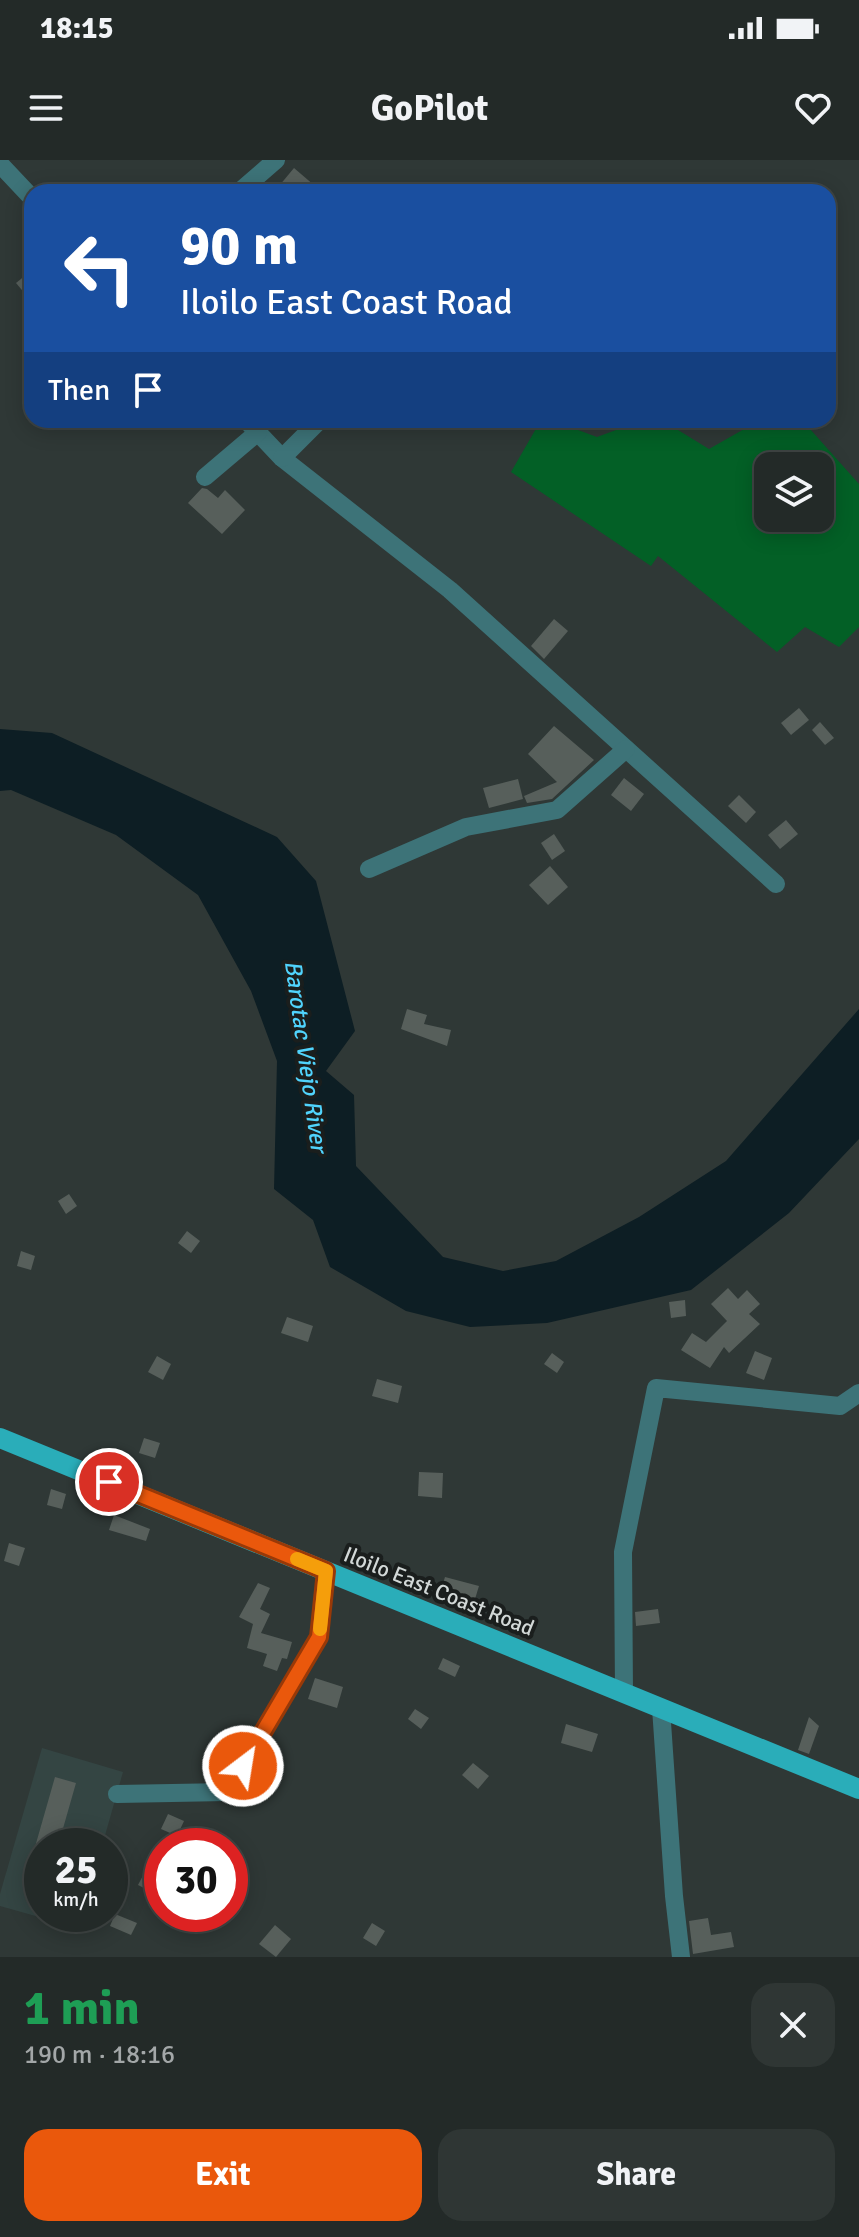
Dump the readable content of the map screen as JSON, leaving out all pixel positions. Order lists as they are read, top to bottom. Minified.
{"streets":{"main road":["Iloilo East Coast Road"]},"water":["Barotac Viejo River"],"page":{"status":"18:15","header":"GoPilot","turn":["90 m","Iloilo East Coast Road"],"then":"Then","speed":"25 km/h","limit":"30","heading":["1 min","190 m · 18:16"],"buttons":["Exit","Share"]}}
